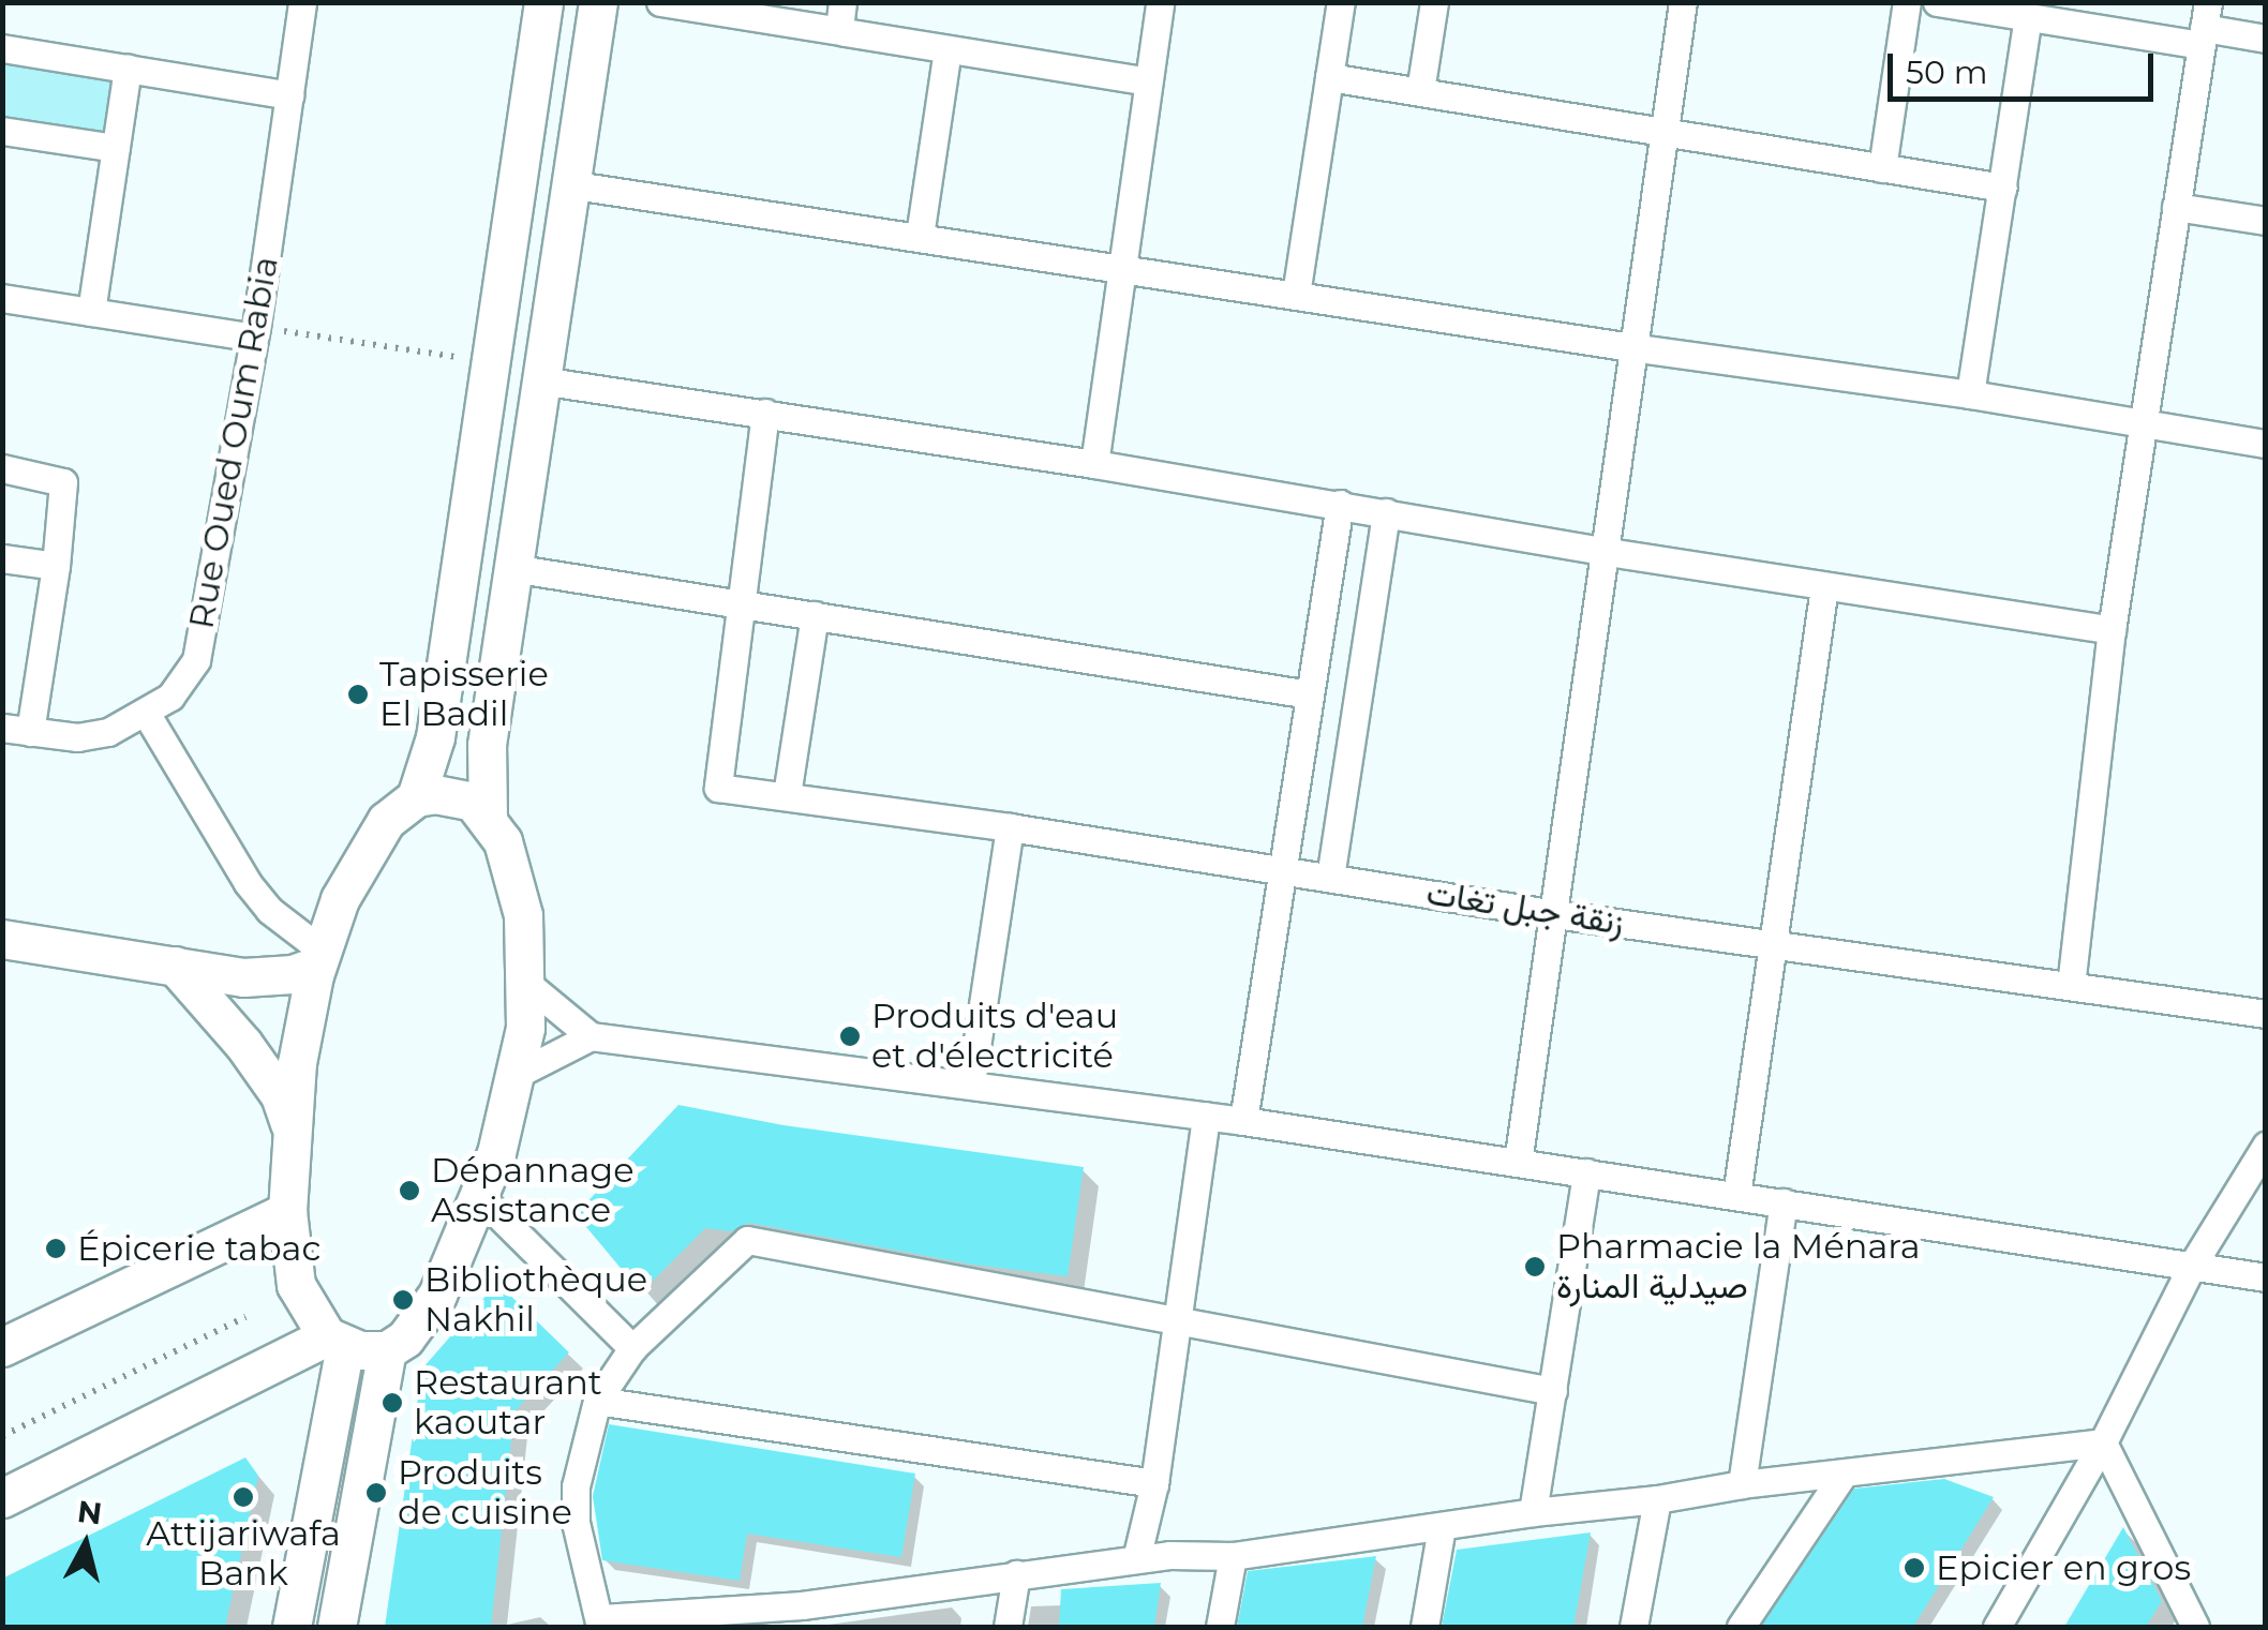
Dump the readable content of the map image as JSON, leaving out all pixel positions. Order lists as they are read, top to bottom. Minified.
{"streets":{"street":["Rue Oued Oum Rabia","زنقة جبل تغات"]},"places":["Tapisserie El Badil","Produits d'eau et d'électricité","Dépannage Assistance","Épicerie tabac","Pharmacie la Ménara صيدلية المنارة","Bibliothèque Nakhil","Restaurant kaoutar","Produits de cuisine","Attijariwafa Bank","Epicier en gros"],"scale_bar":"50 m","north":"top"}
